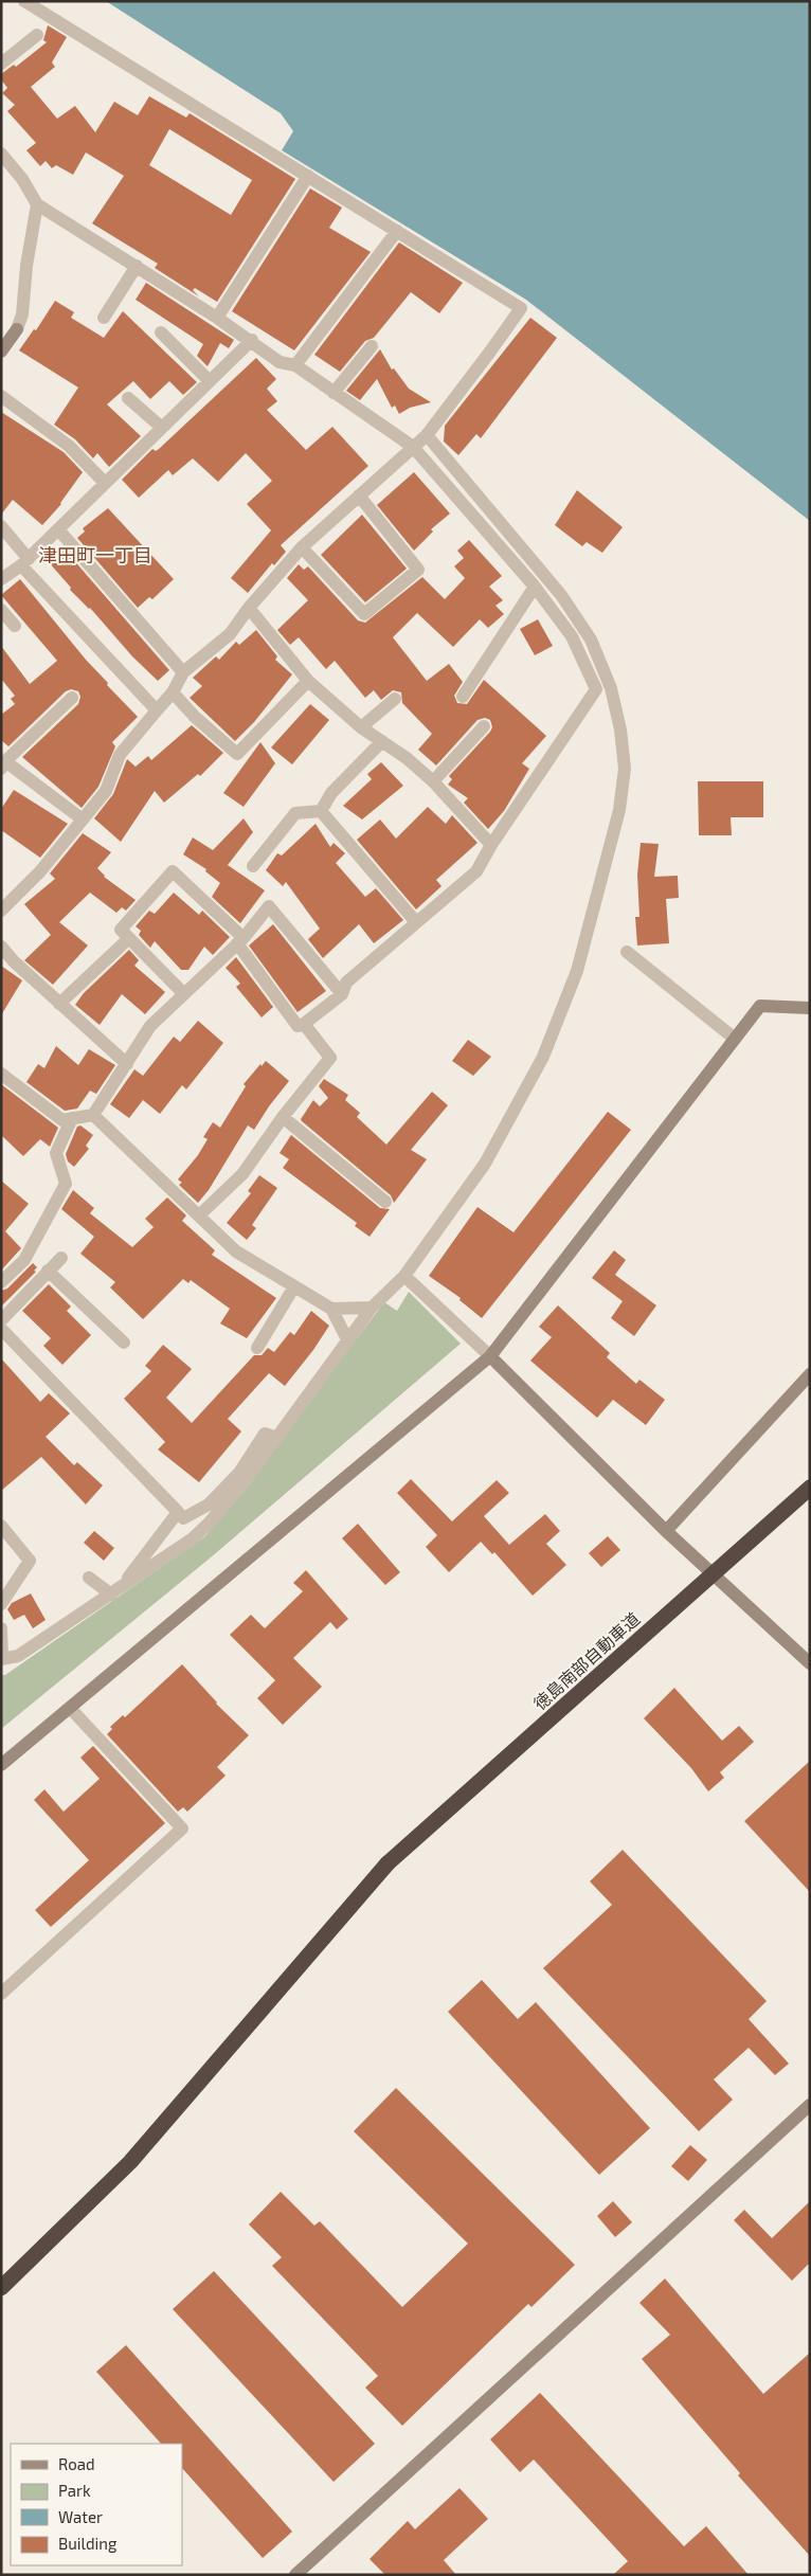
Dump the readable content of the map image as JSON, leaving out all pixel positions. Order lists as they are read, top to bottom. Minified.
{"streets":{"highway":["徳島南部自動車道"]},"districts":["津田町一丁目"],"legend":["Road","Park","Water","Building"]}
